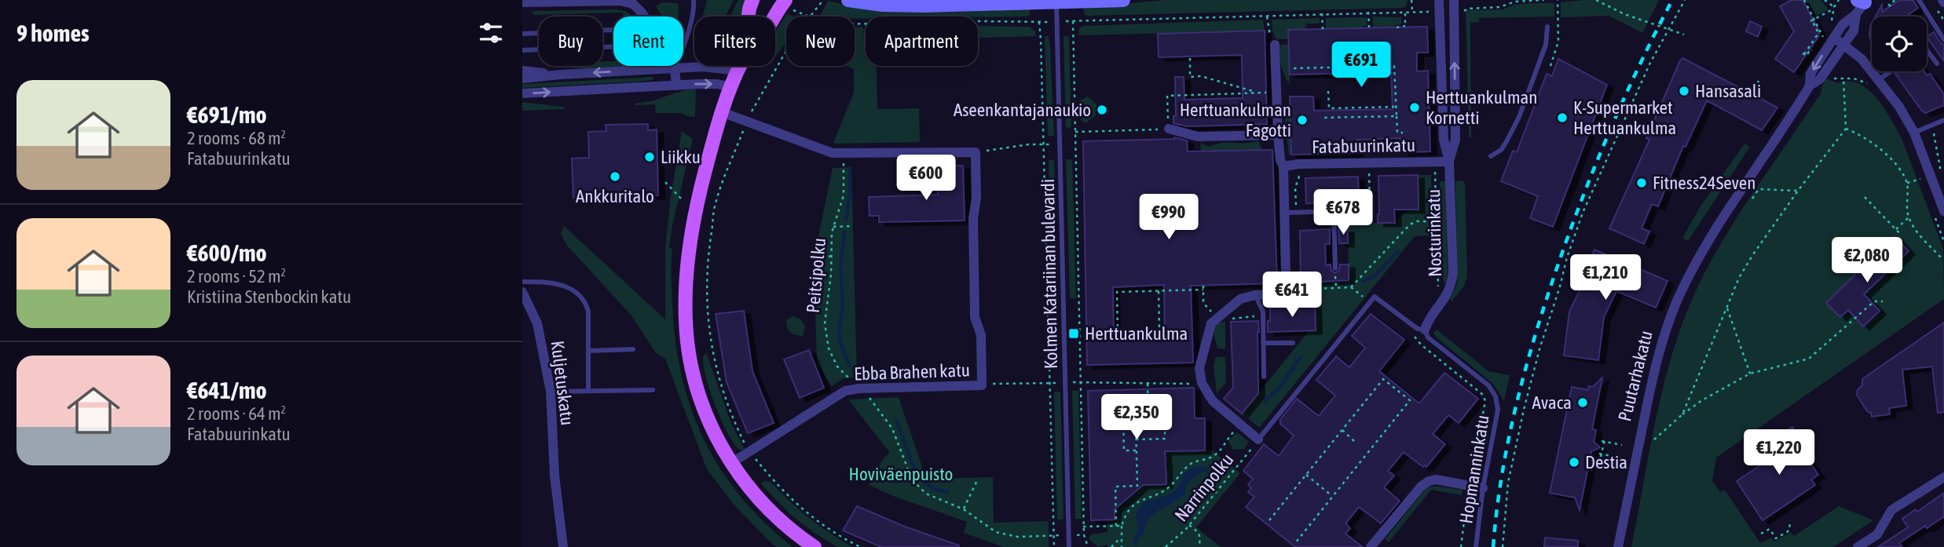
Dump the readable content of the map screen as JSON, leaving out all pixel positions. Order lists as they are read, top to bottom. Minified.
{"streets":{"street":["Fatabuurinkatu","Nosturinkatu","Ebba Brahen katu","Puutarhakatu","Kuljetuskatu"],"lane":["Kolmen Katariinan bulevardi","Hopmanninkatu"],"path":["Peitsipolku","Narrinpolku"]},"crossings":[["Fatabuurinkatu","Nosturinkatu"],["Nosturinkatu","Hopmanninkatu"]],"parks":["Hoviväenpuisto"],"places":{"other":["Hansasali","Herttuankulman Kornetti","Aseenkantajanaukio","K-Supermarket Herttuankulma","Herttuankulman Fagotti","Liikku","Ankkuritalo","Fitness24Seven","Avaca","Destia"],"transit":["Herttuankulma"]},"page":{"heading":"9 homes","chip":["Buy","Rent","Filters","New","Apartment"],"price":["€691","€600","€678","€990","€2,080","€1,210","€641","€2,350","€1,220"],"list":[{"name":"€691/mo","note":"2 rooms · 68 m² · Fatabuurinkatu"},{"name":"€600/mo","note":"2 rooms · 52 m² · Kristiina Stenbockin katu"},{"name":"€641/mo","note":"2 rooms · 64 m² · Fatabuurinkatu"}]}}
